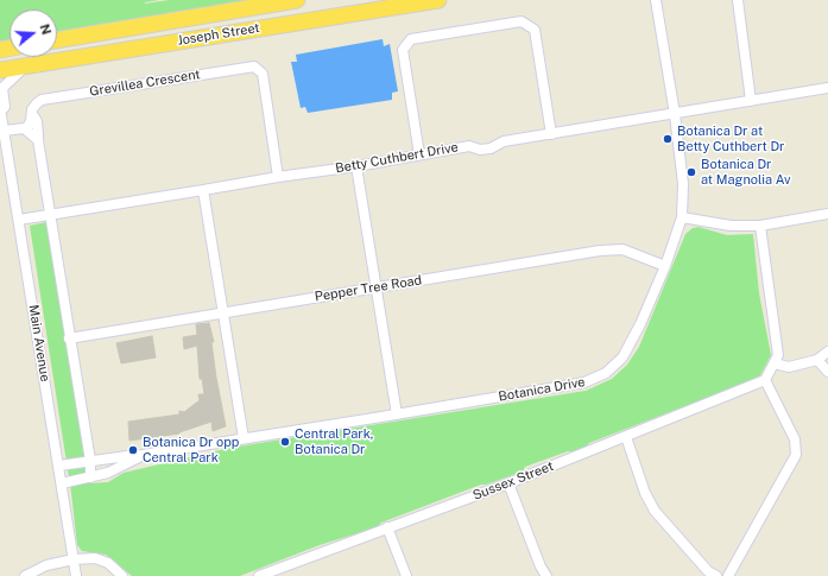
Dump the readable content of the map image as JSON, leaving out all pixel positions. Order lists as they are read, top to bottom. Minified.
{"streets":{"highway":["Joseph Street"],"street":["Grevillea Crescent","Betty Cuthbert Drive","Pepper Tree Road","Main Avenue","Botanica Drive","Sussex Street"]},"crossings":[["Joseph Street","Main Avenue"],["Grevillea Crescent","Betty Cuthbert Drive"],["Betty Cuthbert Drive","Main Avenue"],["Betty Cuthbert Drive","Botanica Drive"],["Pepper Tree Road","Botanica Drive"],["Main Avenue","Botanica Drive"]],"places":["Botanica Dr at Betty Cuthbert Dr","Botanica Dr at Magnolia Av","Central Park, Botanica Dr","Botanica Dr opp Central Park"],"north":"right"}
